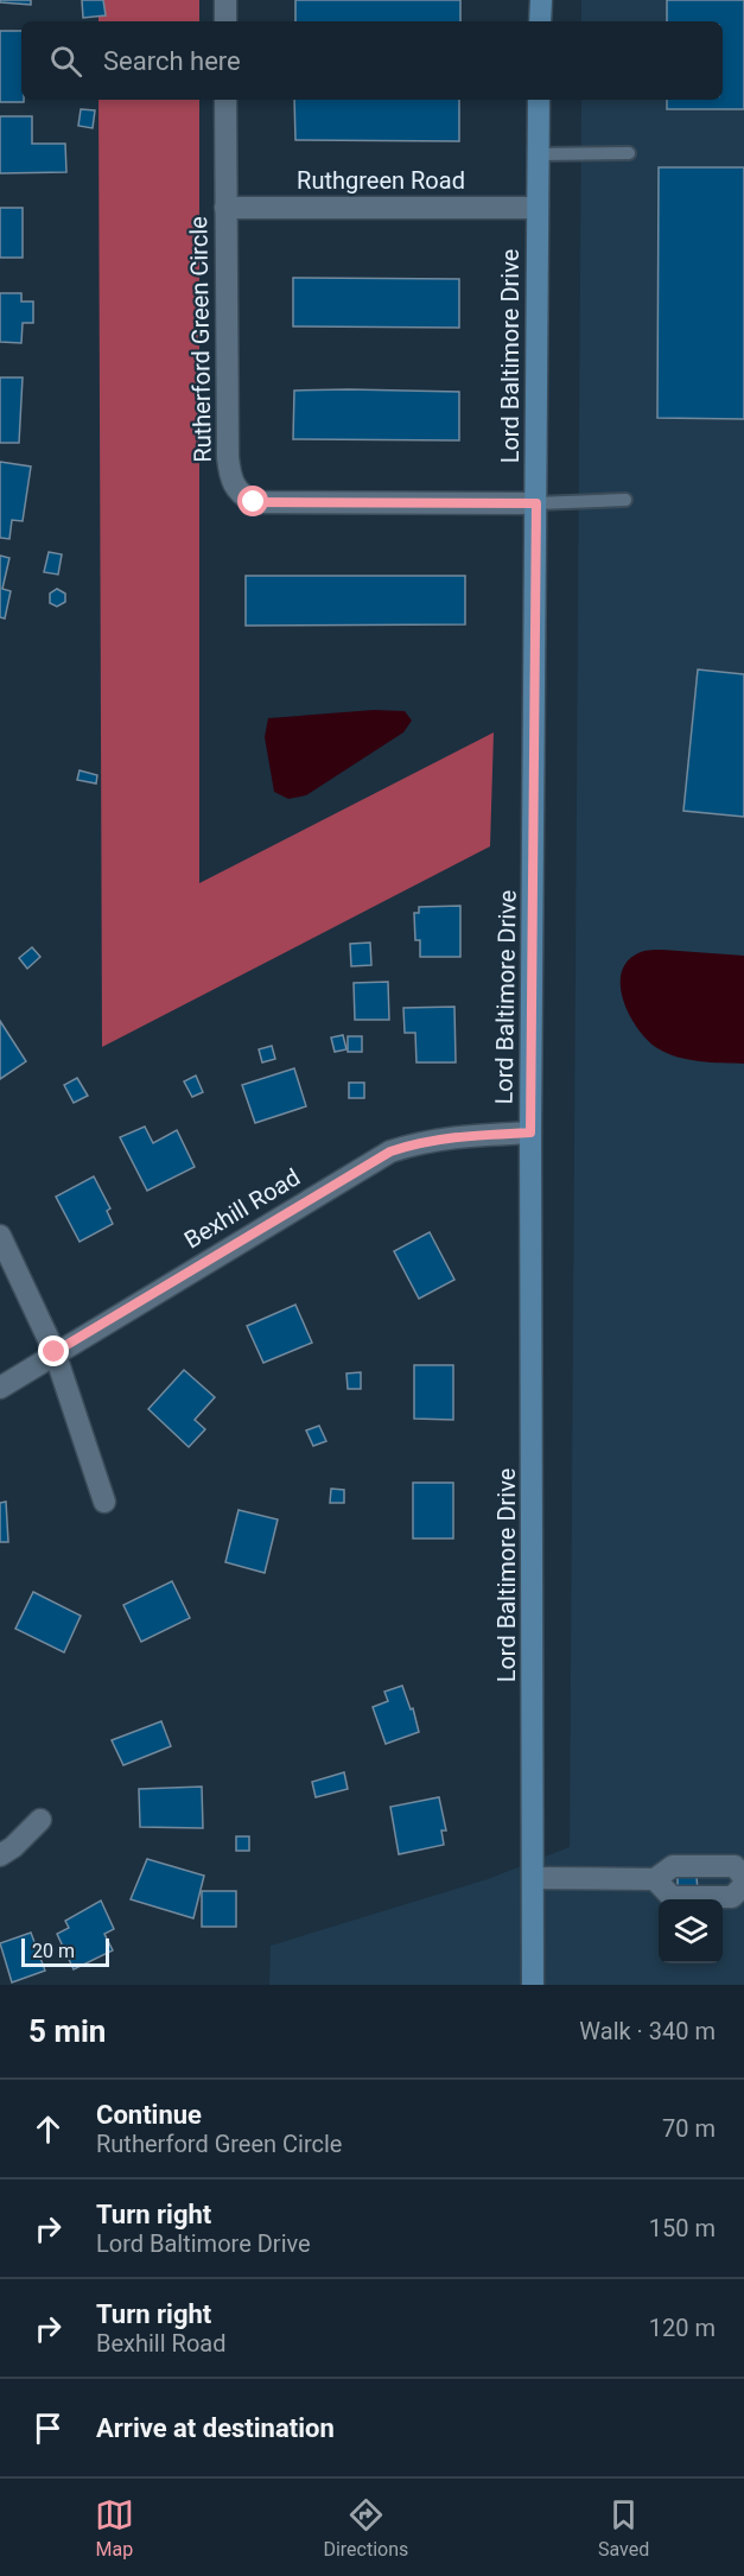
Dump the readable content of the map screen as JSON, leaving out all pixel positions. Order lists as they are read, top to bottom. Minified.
{"streets":{"main road":["Lord Baltimore Drive"],"street":["Ruthgreen Road","Rutherford Green Circle","Bexhill Road"]},"crossings":[["Ruthgreen Road","Rutherford Green Circle"],["Ruthgreen Road","Lord Baltimore Drive"],["Rutherford Green Circle","Lord Baltimore Drive"],["Lord Baltimore Drive","Bexhill Road"]],"scale_bar":"20 m","page":{"search":"Search here","scale":"20 m","heading":["5 min","Walk · 340 m"],"list":[["Continue","Rutherford Green Circle","70 m"],["Turn right","Lord Baltimore Drive","150 m"],["Turn right","Bexhill Road","120 m"],"Arrive at destination"],"nav":["Map","Directions","Saved"]}}
